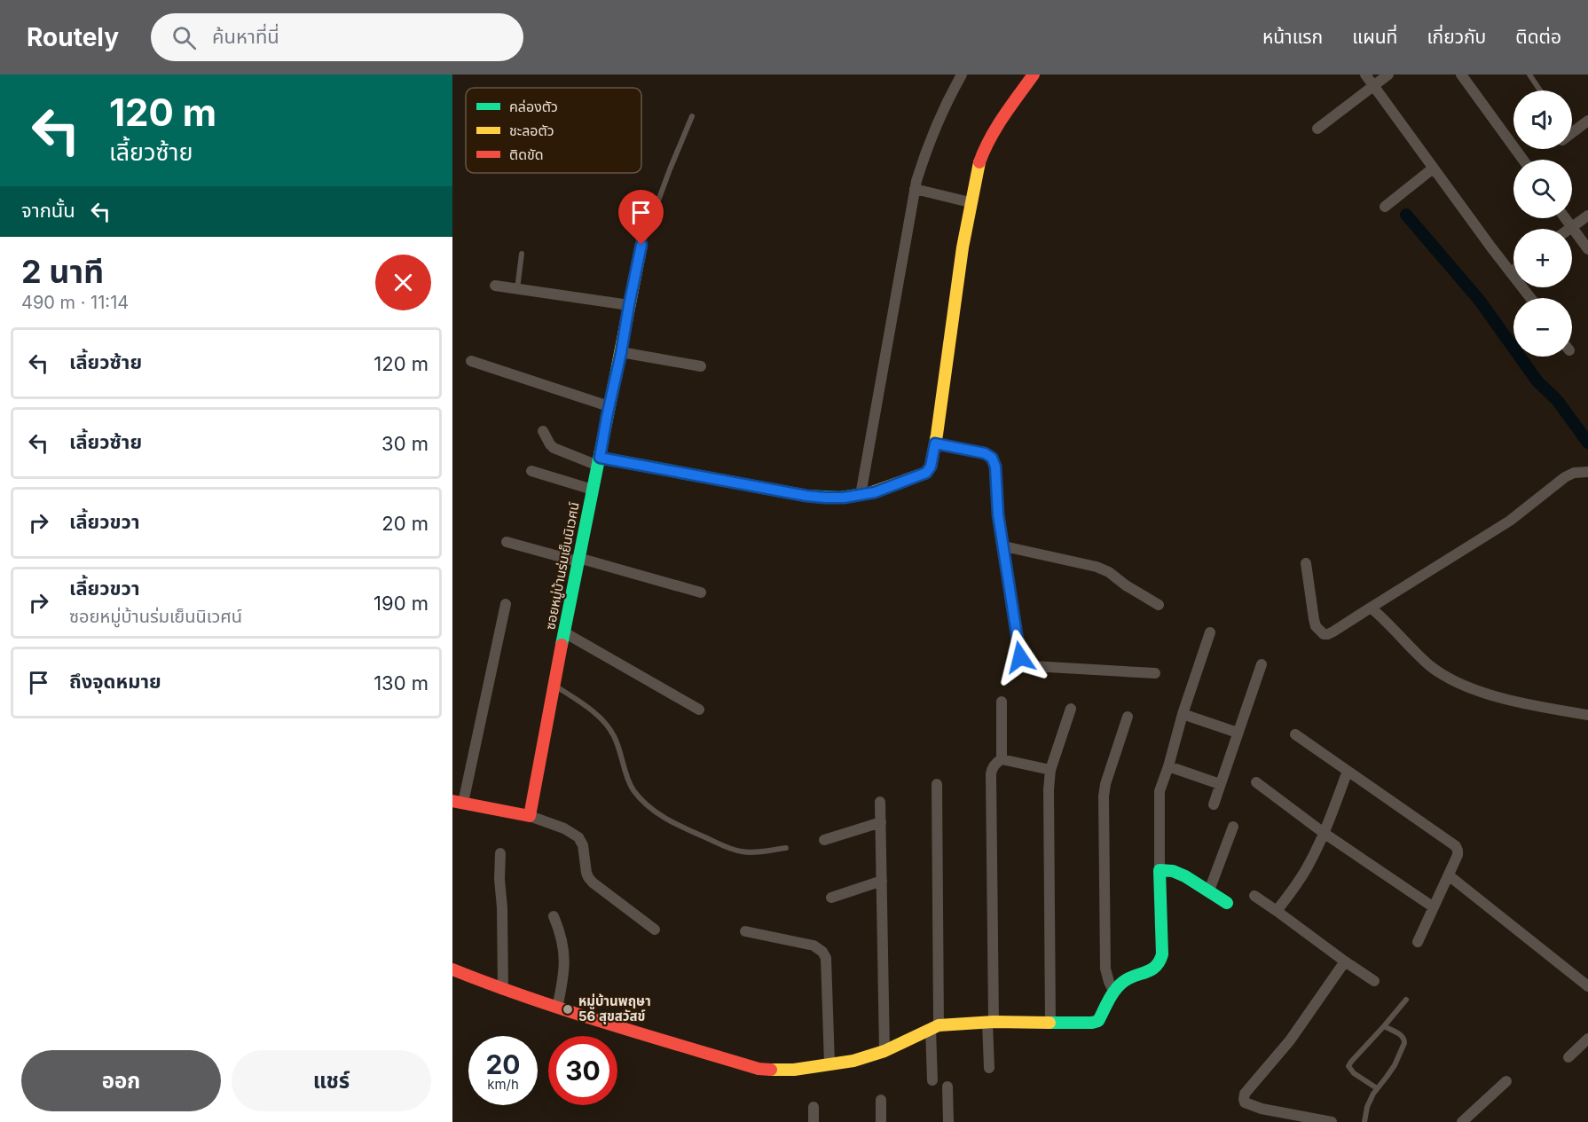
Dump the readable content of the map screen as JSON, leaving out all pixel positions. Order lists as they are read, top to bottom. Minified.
{"streets":{"street":["ซอยหมู่บ้านร่มเย็นนิเวศน์"]},"places":["หมู่บ้านพฤษา 56 สุขสวัสข์"],"legend":["คล่องตัว","ชะลอตัว","ติดขัด"],"page":{"header":"Routely","search":"ค้นหาที่นี่","nav":["หน้าแรก","แผนที่","เกี่ยวกับ","ติดต่อ"],"turn":["120 m","เลี้ยวซ้าย"],"map_buttons":["+","−"],"then":"จากนั้น","heading":["2 นาที","490 m · 11:14"],"list":[{"name":"เลี้ยวซ้าย","value":"120 m"},{"name":"เลี้ยวซ้าย","value":"30 m"},{"name":"เลี้ยวขวา","value":"20 m"},{"name":"เลี้ยวขวา","note":"ซอยหมู่บ้านร่มเย็นนิเวศน์","value":"190 m"},{"name":"ถึงจุดหมาย","value":"130 m"}],"speed":"20 km/h","limit":"30","buttons":["ออก","แชร์"]}}
